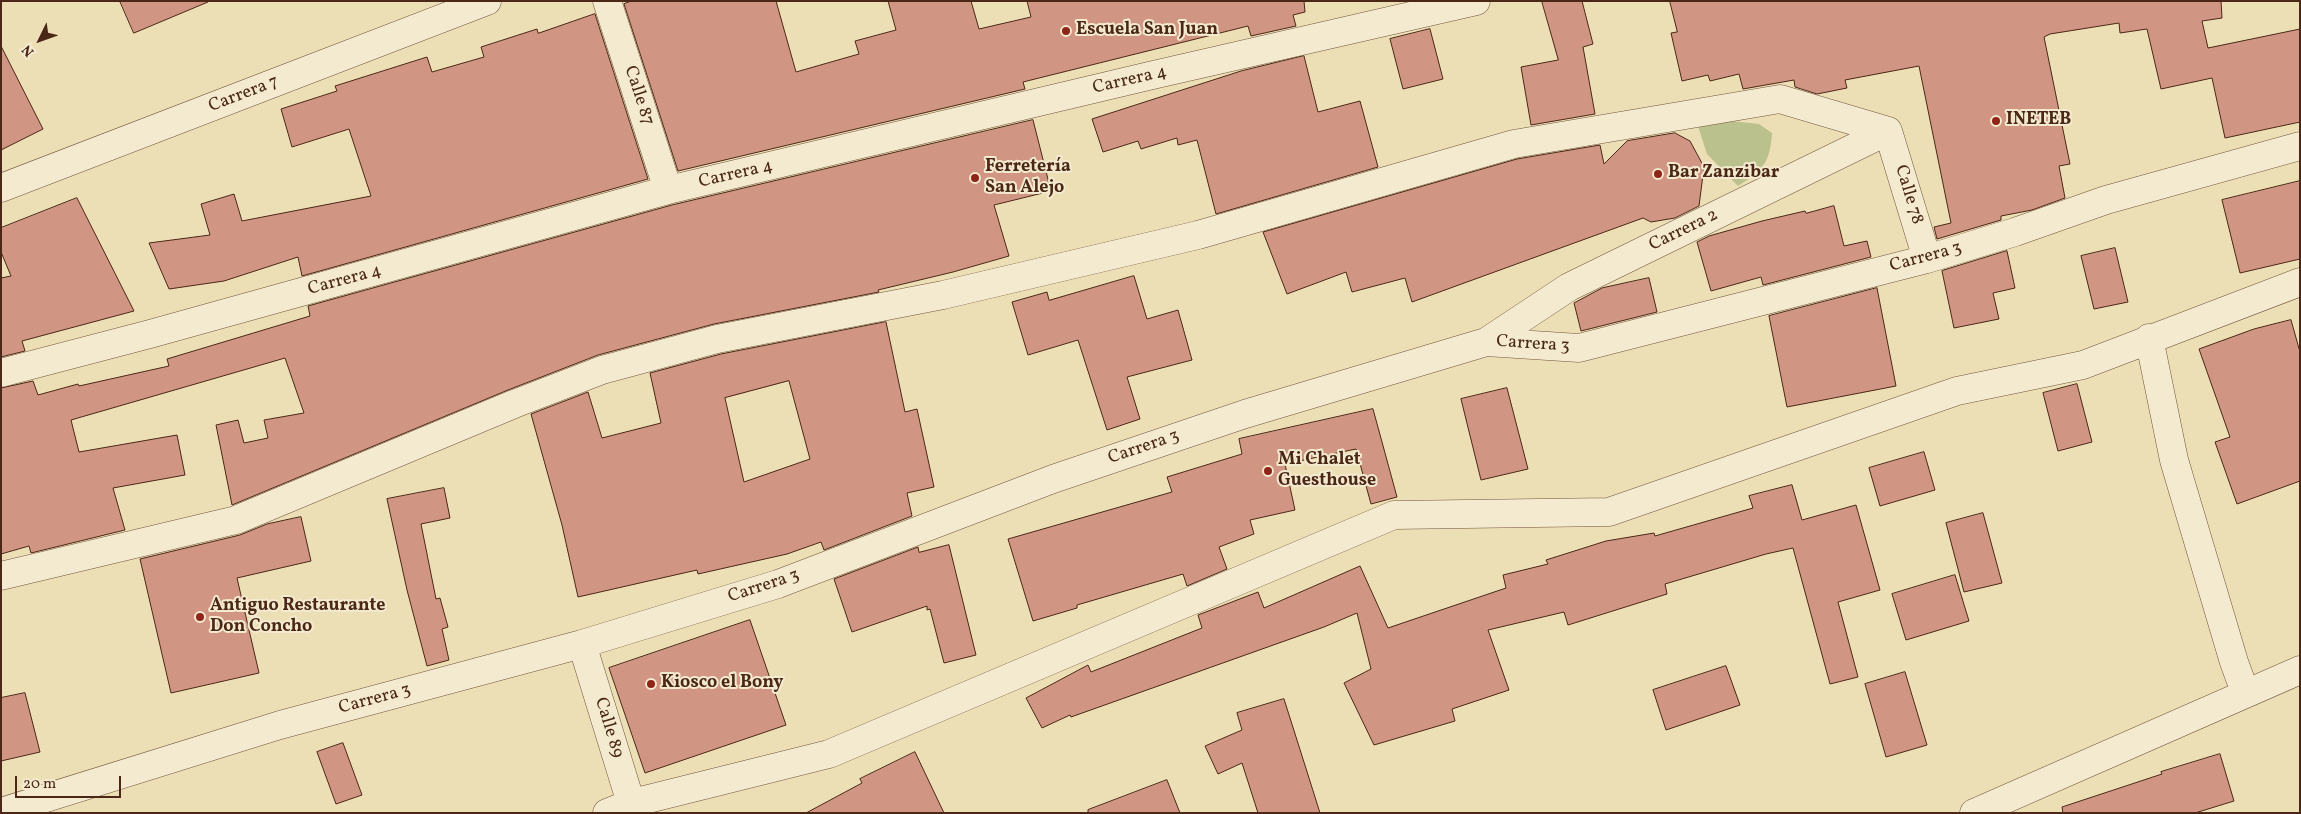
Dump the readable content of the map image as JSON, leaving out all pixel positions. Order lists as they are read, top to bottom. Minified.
{"streets":{"street":["Carrera 4","Carrera 7","Calle 87","Calle 78","Carrera 2","Carrera 3","Calle 89"]},"crossings":[["Carrera 4","Calle 87"],["Calle 78","Carrera 2"],["Calle 78","Carrera 3"],["Carrera 2","Carrera 3"],["Carrera 3","Calle 89"]],"places":["Escuela San Juan","INETEB","Bar Zanzibar","Ferretería San Alejo","Mi Chalet Guesthouse","Antiguo Restaurante Don Concho","Kiosco el Bony"],"scale_bar":"20 m","north":"bottom left"}
